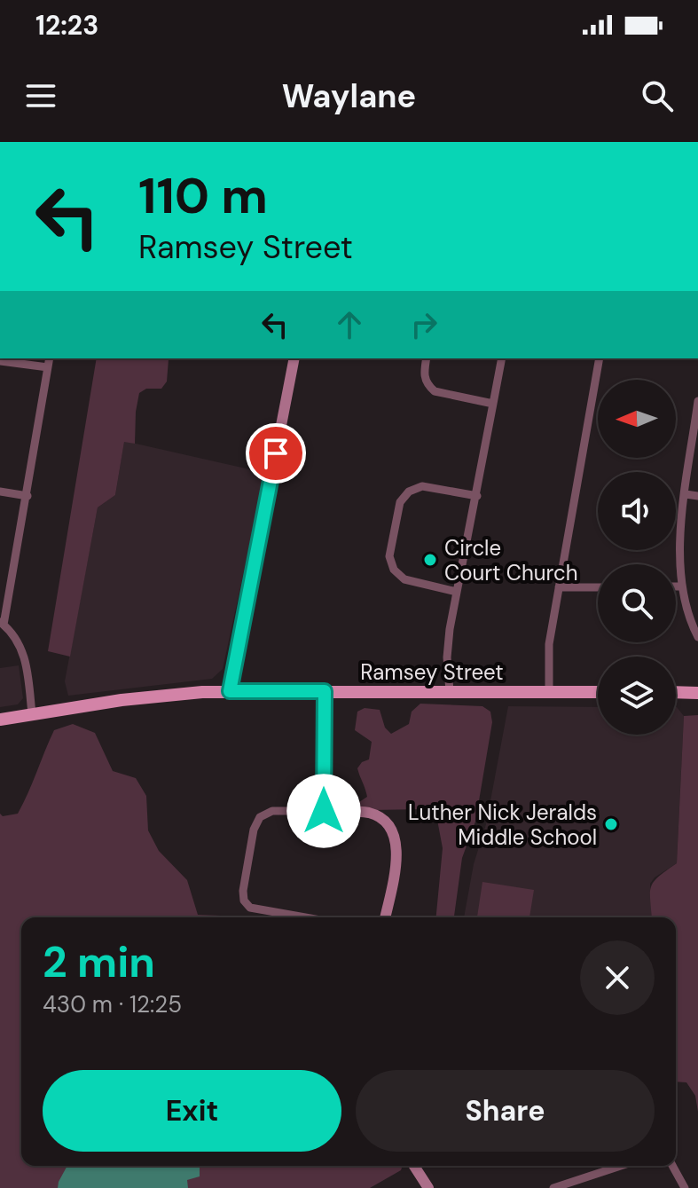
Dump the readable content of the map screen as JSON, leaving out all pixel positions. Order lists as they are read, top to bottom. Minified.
{"streets":{"main road":["Ramsey Street"]},"places":["Circle Court Church","Luther Nick Jeralds Middle School"],"north":"left","page":{"status":"12:23","header":"Waylane","turn":["110 m","Ramsey Street"],"heading":["2 min","430 m · 12:25"],"buttons":["Exit","Share"]}}
